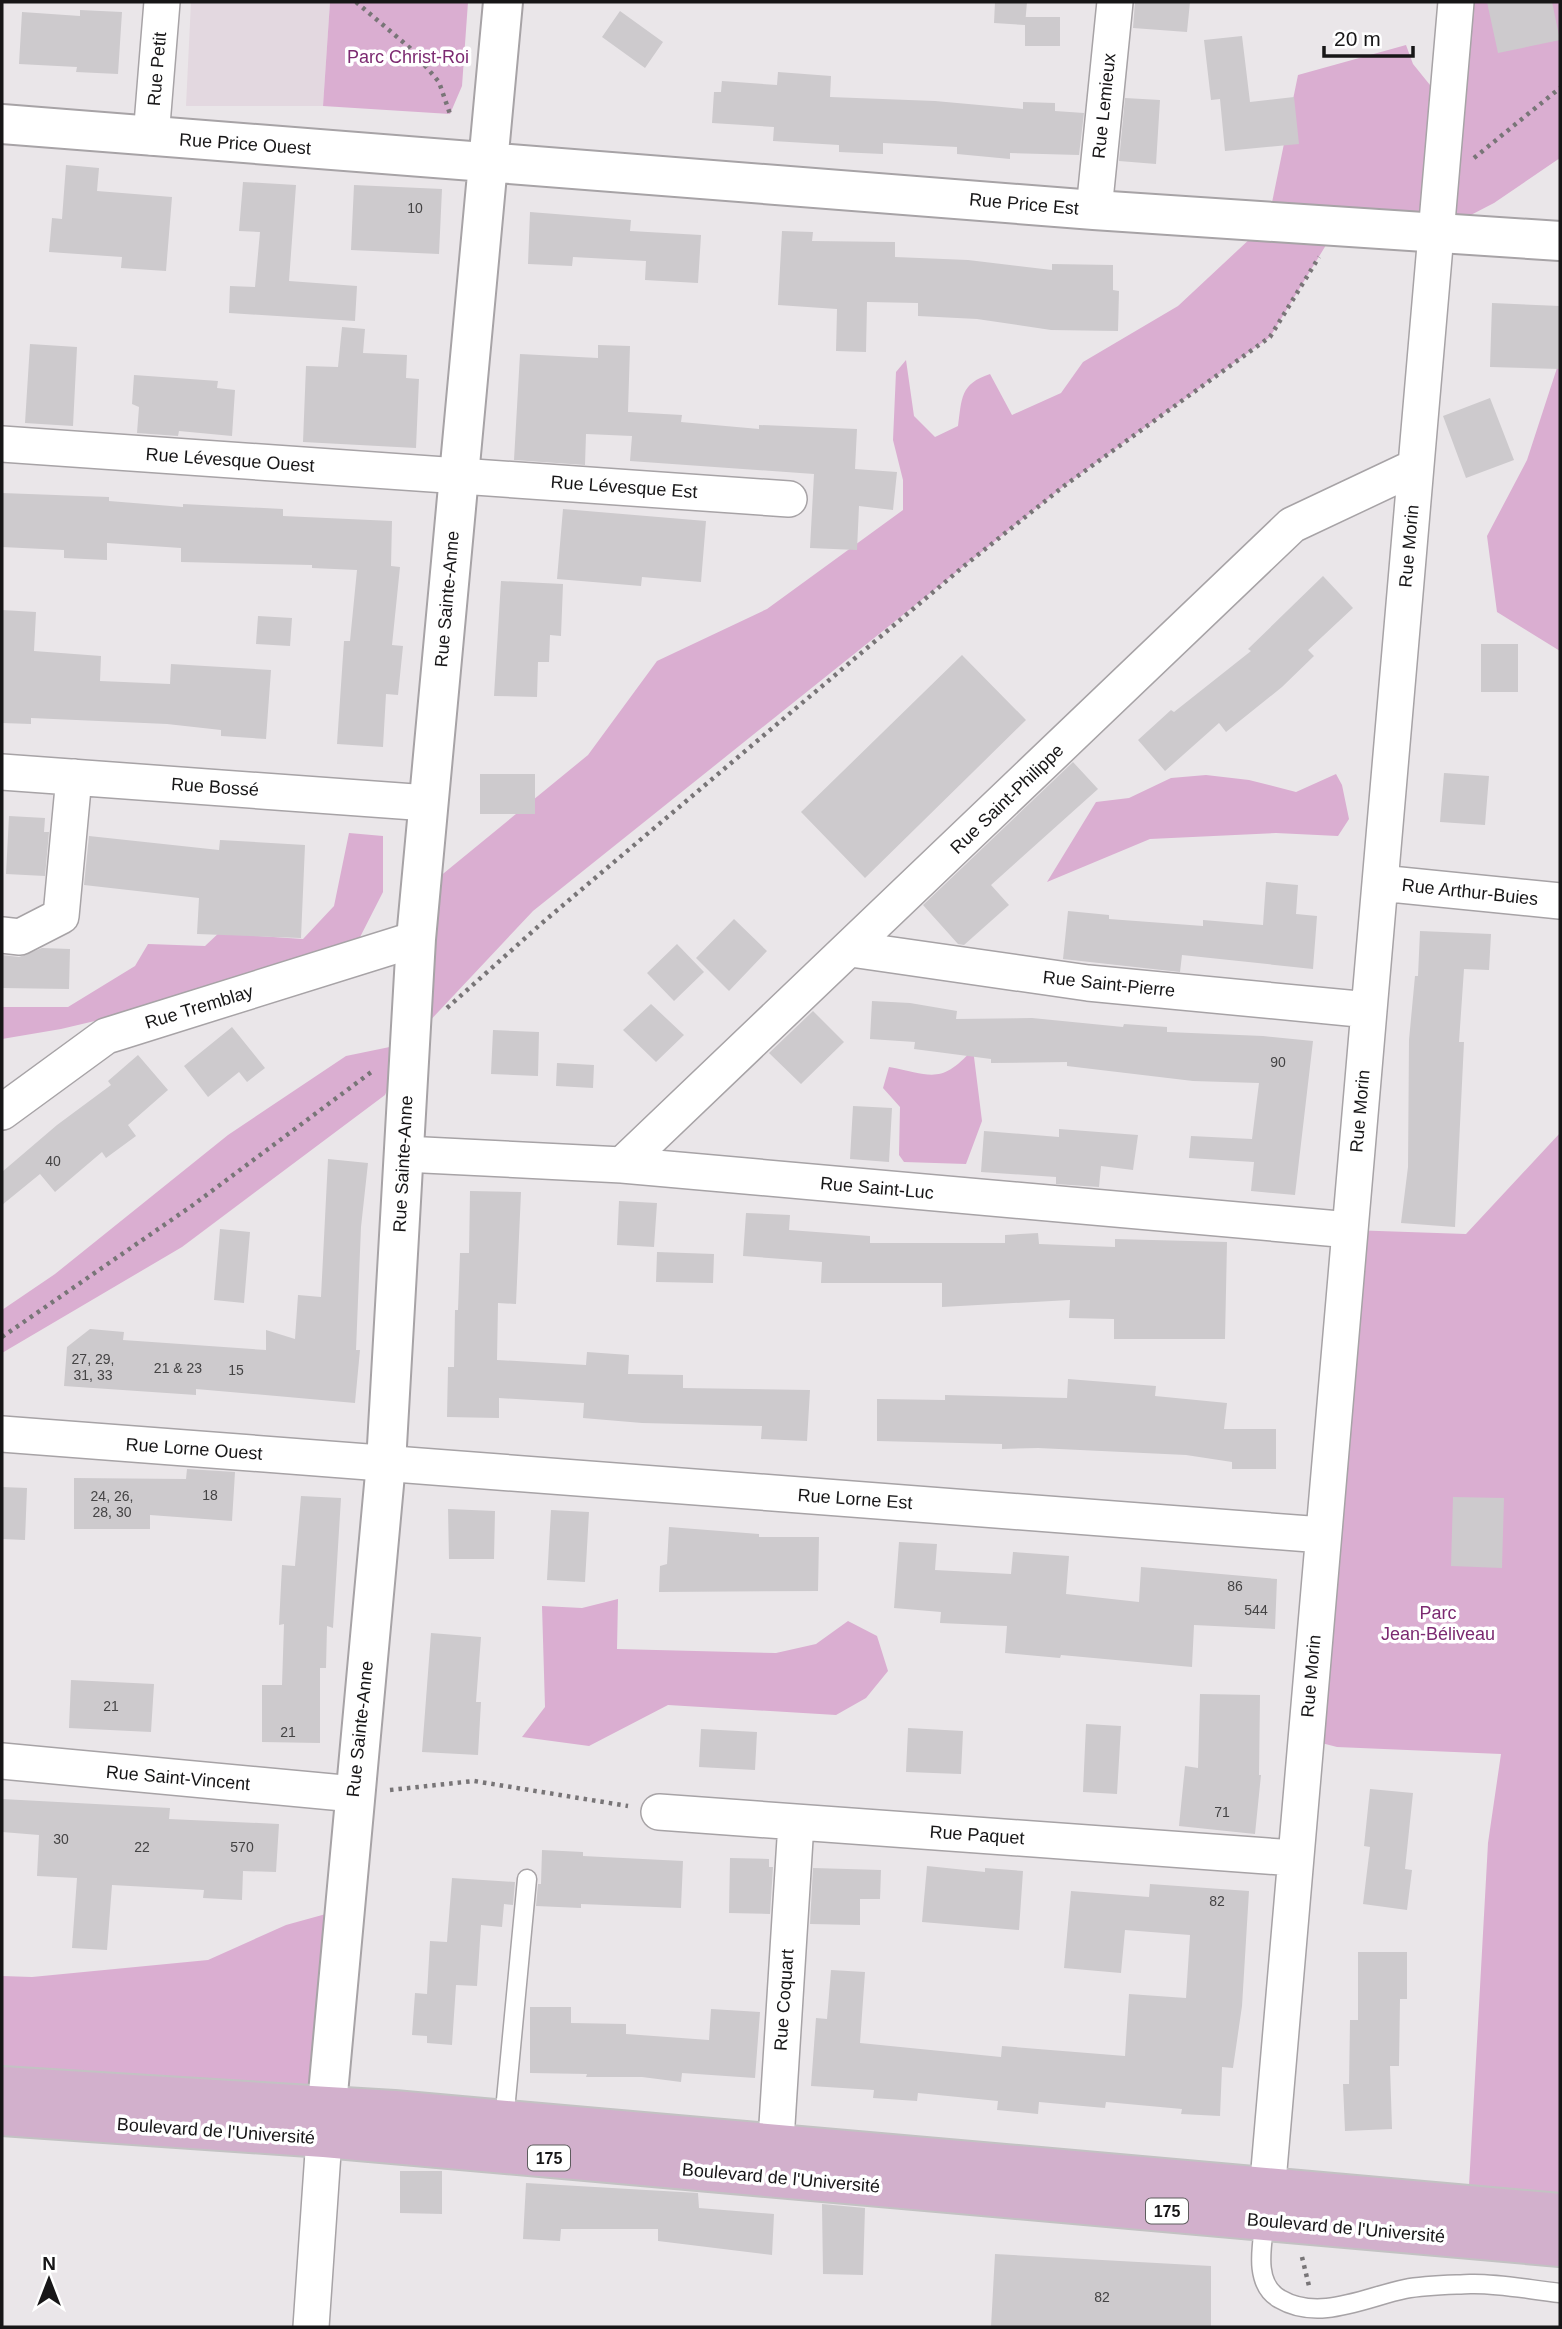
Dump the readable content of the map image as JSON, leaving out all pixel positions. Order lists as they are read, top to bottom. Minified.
{"streets":{"main road":["Boulevard de l'Université","175"],"street":["Rue Petit","Rue Lemieux","Rue Price Ouest","Rue Price Est","Rue Lévesque Ouest","Rue Lévesque Est","Rue Morin","Rue Sainte-Anne","Rue Bossé","Rue Saint-Philippe","Rue Arthur-Buies","Rue Saint-Pierre","Rue Tremblay","Rue Saint-Luc","Rue Lorne Ouest","Rue Lorne Est","Rue Saint-Vincent","Rue Paquet","Rue Coquart"]},"crossings":[["Rue Petit","Rue Price Ouest"],["Rue Lemieux","Rue Price Est"],["Rue Price Ouest","Rue Price Est"],["Rue Price Ouest","Rue Sainte-Anne"],["Rue Price Est","Rue Morin"],["Rue Price Est","Rue Sainte-Anne"],["Rue Lévesque Ouest","Rue Lévesque Est"],["Rue Lévesque Ouest","Rue Sainte-Anne"],["Rue Lévesque Est","Rue Sainte-Anne"],["Rue Morin","Rue Saint-Philippe"],["Rue Morin","Rue Arthur-Buies"],["Rue Morin","Rue Saint-Pierre"],["Rue Morin","Rue Saint-Luc"],["Rue Morin","Rue Lorne Est"],["Rue Morin","Rue Paquet"],["Rue Morin","Boulevard de l'Université"],["Rue Sainte-Anne","Rue Bossé"],["Rue Sainte-Anne","Rue Tremblay"],["Rue Sainte-Anne","Rue Saint-Luc"],["Rue Sainte-Anne","Rue Lorne Ouest"],["Rue Sainte-Anne","Rue Lorne Est"],["Rue Sainte-Anne","Rue Saint-Vincent"],["Rue Sainte-Anne","Boulevard de l'Université"],["Rue Saint-Philippe","Rue Saint-Pierre"],["Rue Saint-Philippe","Rue Saint-Luc"],["Rue Lorne Ouest","Rue Lorne Est"],["Rue Paquet","Rue Coquart"],["Rue Coquart","Boulevard de l'Université"]],"parks":["Parc Christ-Roi","Parc Jean-Béliveau"],"house_numbers":["10","90","40","27, 29, 31, 33","21 & 23","15","18","24, 26, 28, 30","86","544","21","21","71","30","22","570","82","82"],"scale_bar":"20 m","north":"top"}
